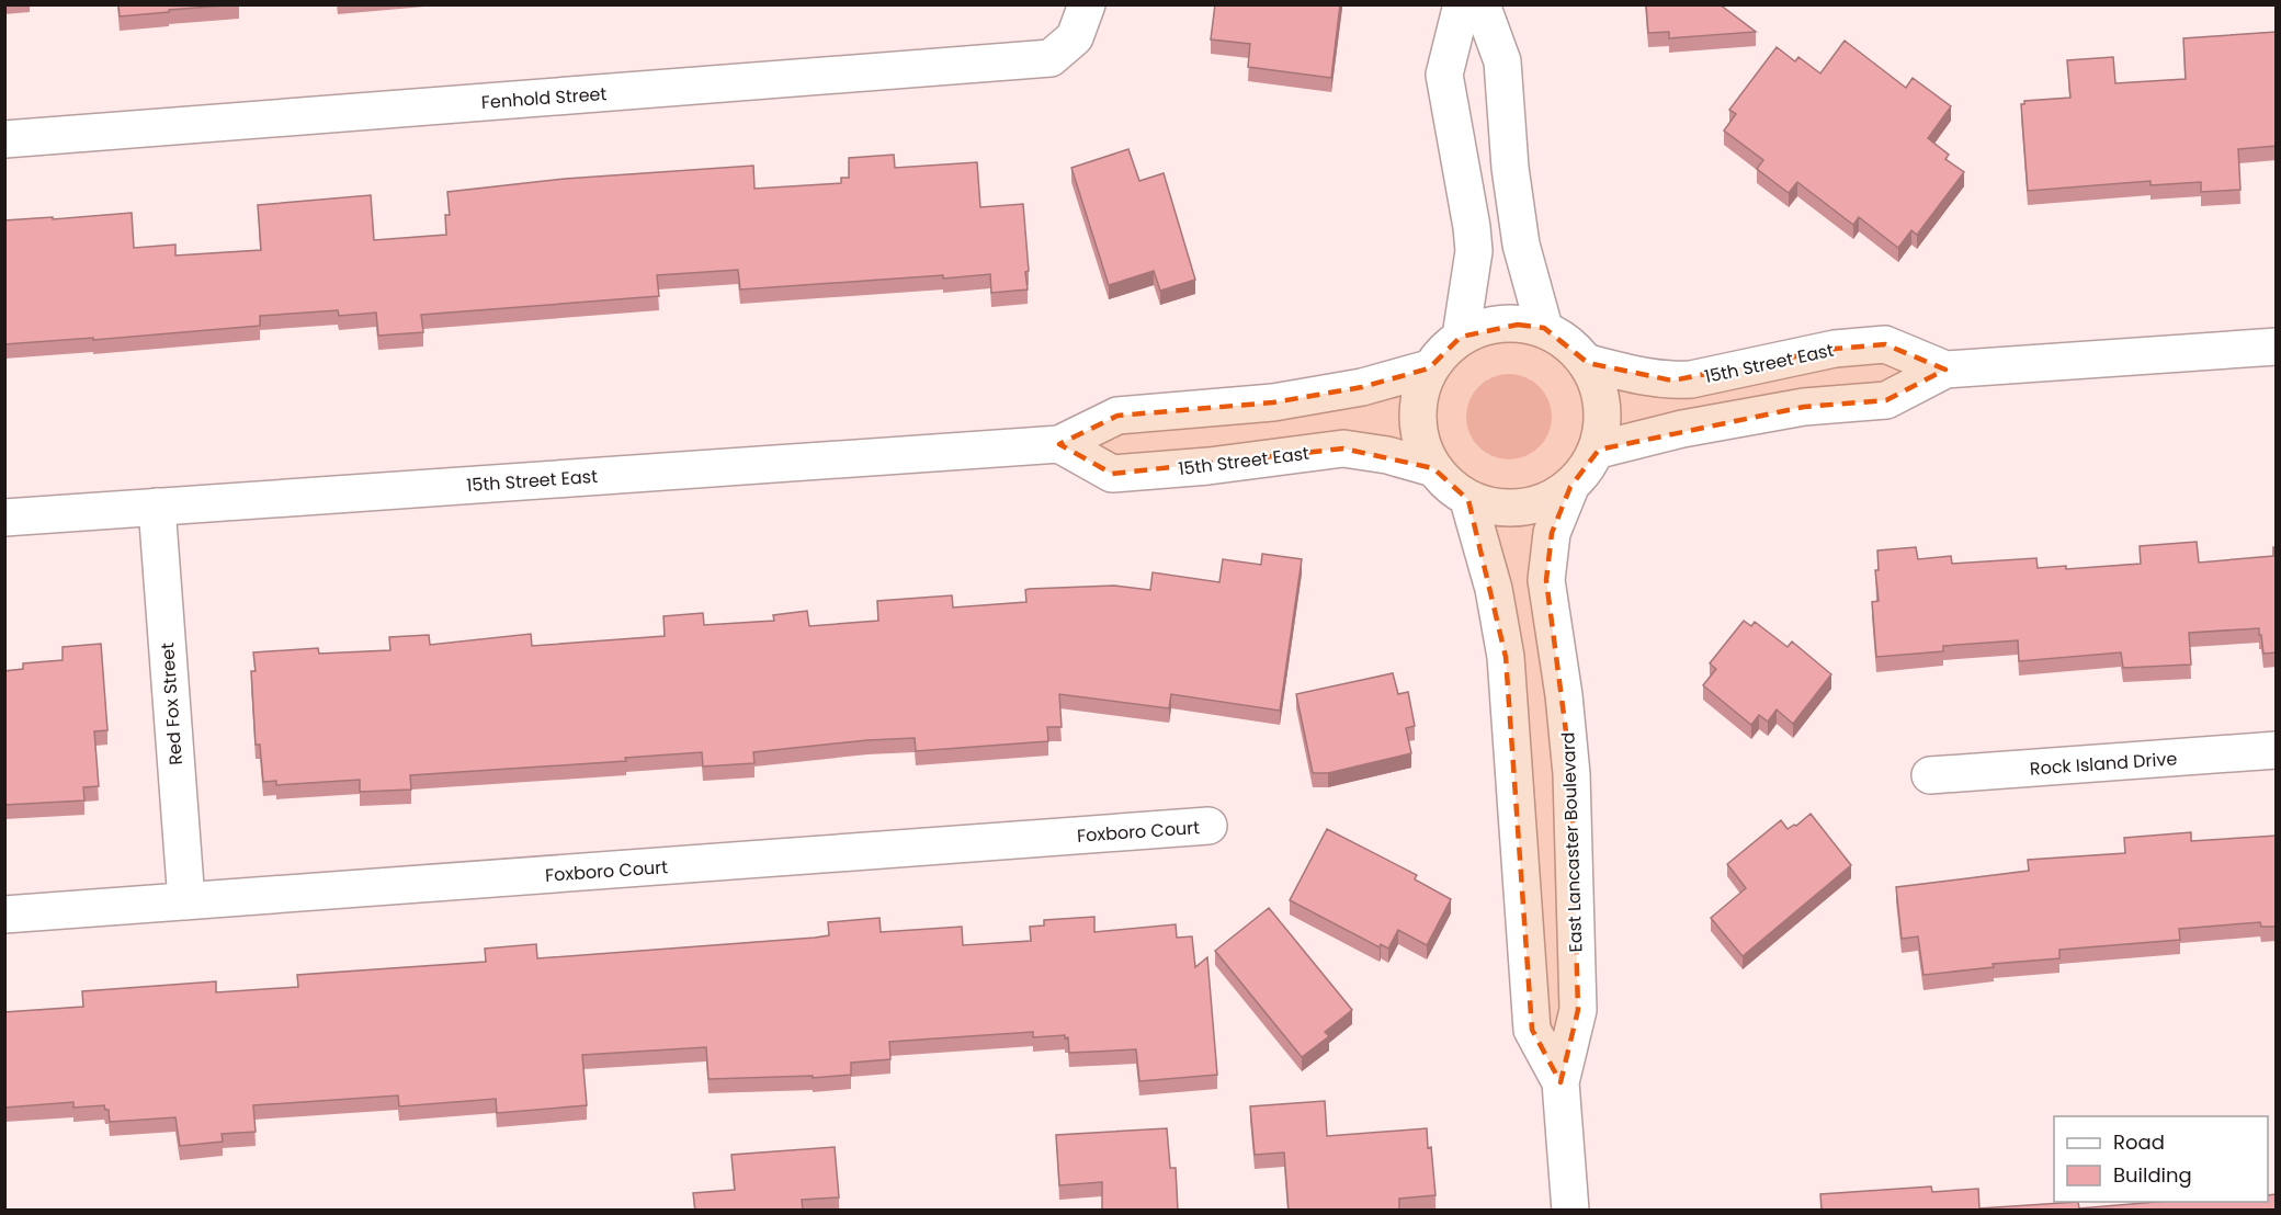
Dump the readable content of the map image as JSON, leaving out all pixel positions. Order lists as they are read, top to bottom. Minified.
{"streets":{"street":["Fenhold Street","15th Street East","Red Fox Street","Rock Island Drive","Foxboro Court","East Lancaster Boulevard"]},"crossings":[["15th Street East","Red Fox Street"],["15th Street East","East Lancaster Boulevard"],["Red Fox Street","Foxboro Court"]],"legend":["Road","Building"]}
